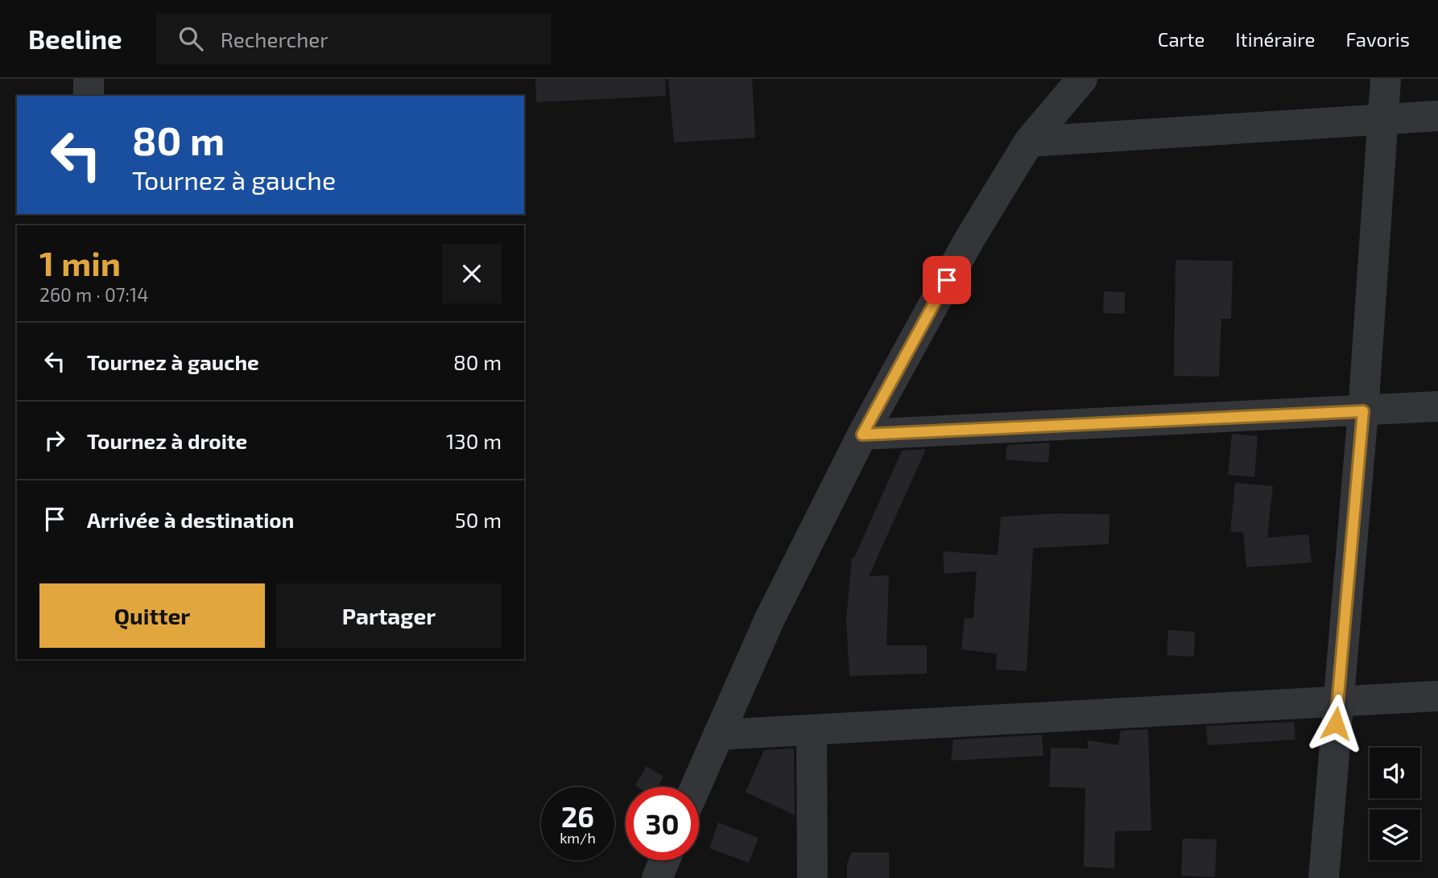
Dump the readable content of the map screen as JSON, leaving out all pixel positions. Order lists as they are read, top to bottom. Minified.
{"page":{"header":"Beeline","search":"Rechercher","nav":["Carte","Itinéraire","Favoris"],"turn":["80 m","Tournez à gauche"],"heading":["1 min","260 m · 07:14"],"list":[{"name":"Tournez à gauche","value":"80 m"},{"name":"Tournez à droite","value":"130 m"},{"name":"Arrivée à destination","value":"50 m"}],"buttons":["Quitter","Partager"],"speed":"26 km/h","limit":"30"}}
